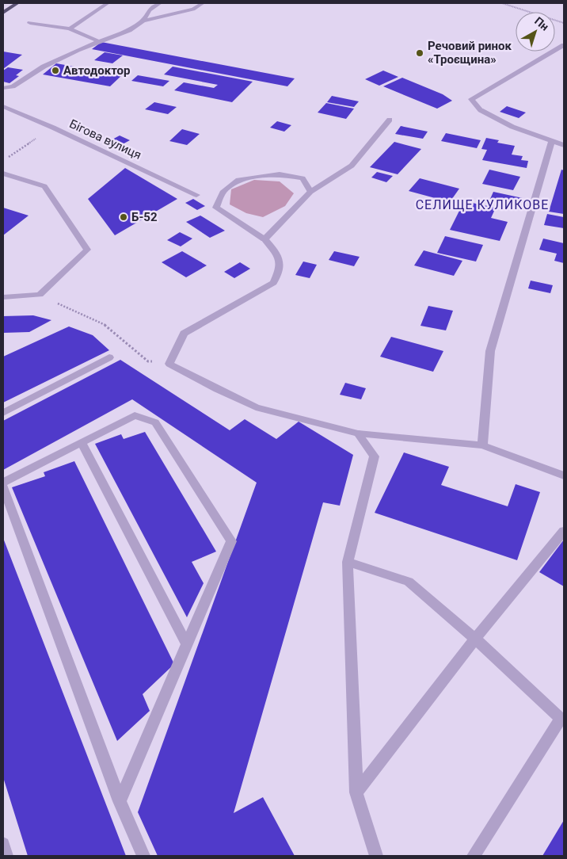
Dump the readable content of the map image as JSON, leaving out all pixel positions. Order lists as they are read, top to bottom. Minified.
{"streets":{"street":["Бігова вулиця"]},"districts":["СЕЛИЩЕ КУЛИКОВЕ"],"places":["Речовий ринок «Троєщина»","Автодоктор","Б-52"],"north":"top right"}
